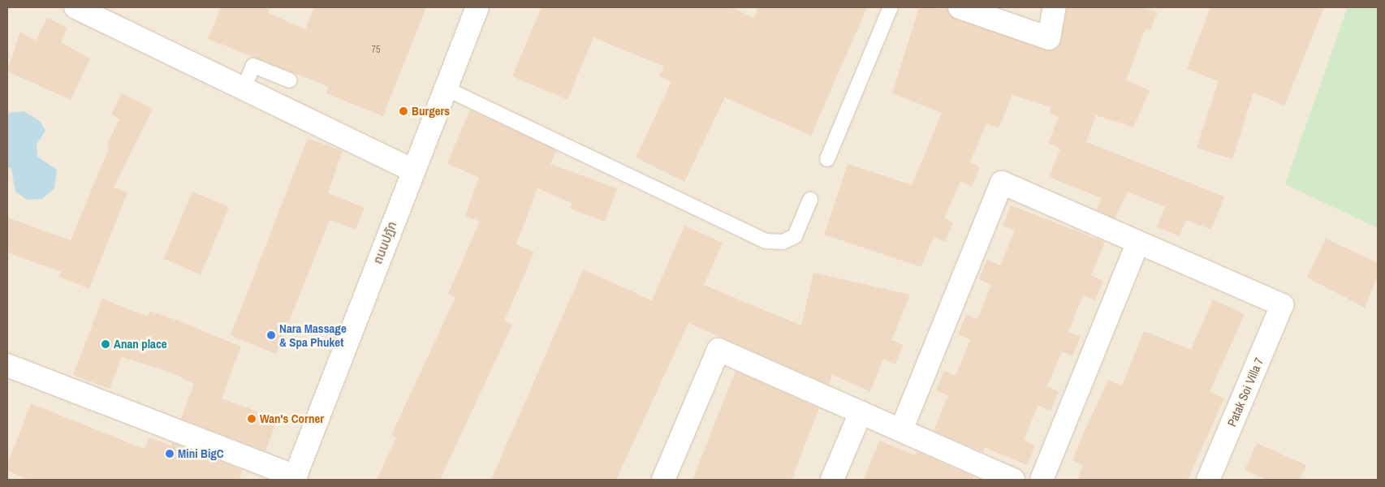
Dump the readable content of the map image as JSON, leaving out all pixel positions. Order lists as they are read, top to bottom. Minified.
{"streets":{"street":["ถนนปฏัก","Patak Soi Villa 7"]},"places":["Burgers","Nara Massage & Spa Phuket","Anan place","Wan's Corner","Mini BigC"],"house_numbers":["75"]}
